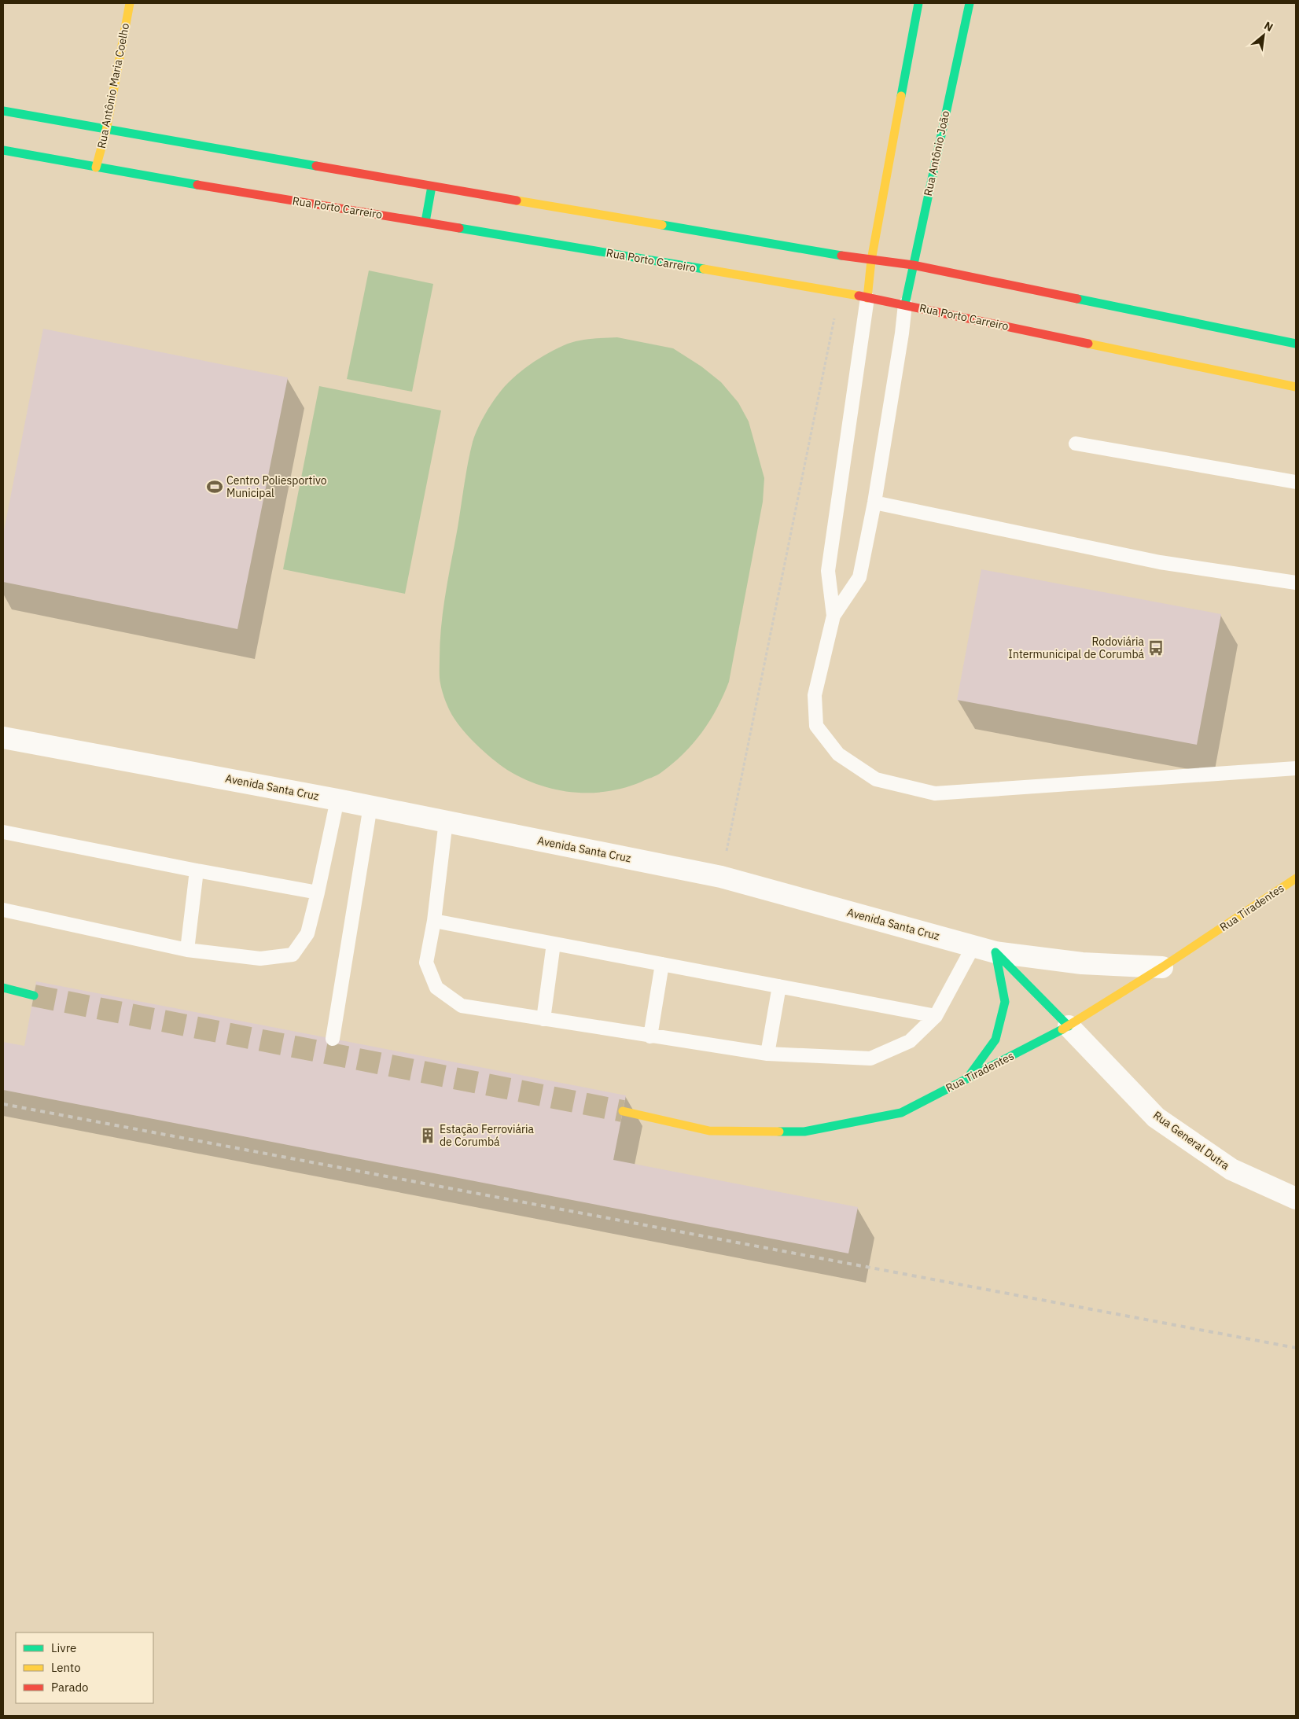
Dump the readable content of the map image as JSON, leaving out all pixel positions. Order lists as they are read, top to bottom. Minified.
{"streets":{"main road":["Rua Antônio Maria Coelho","Rua Antônio João","Rua Porto Carreiro","Rua Tiradentes"],"street":["Avenida Santa Cruz","Rua General Dutra"]},"crossings":[["Rua Antônio Maria Coelho","Rua Porto Carreiro"],["Rua Antônio João","Rua Porto Carreiro"],["Avenida Santa Cruz","Rua Tiradentes"],["Rua Tiradentes","Rua General Dutra"]],"places":{"sports":["Centro Poliesportivo Municipal"],"bus stop":["Rodoviária Intermunicipal de Corumbá"],"building":["Estação Ferroviária de Corumbá"]},"legend":["Livre","Lento","Parado"],"north":"top right"}
